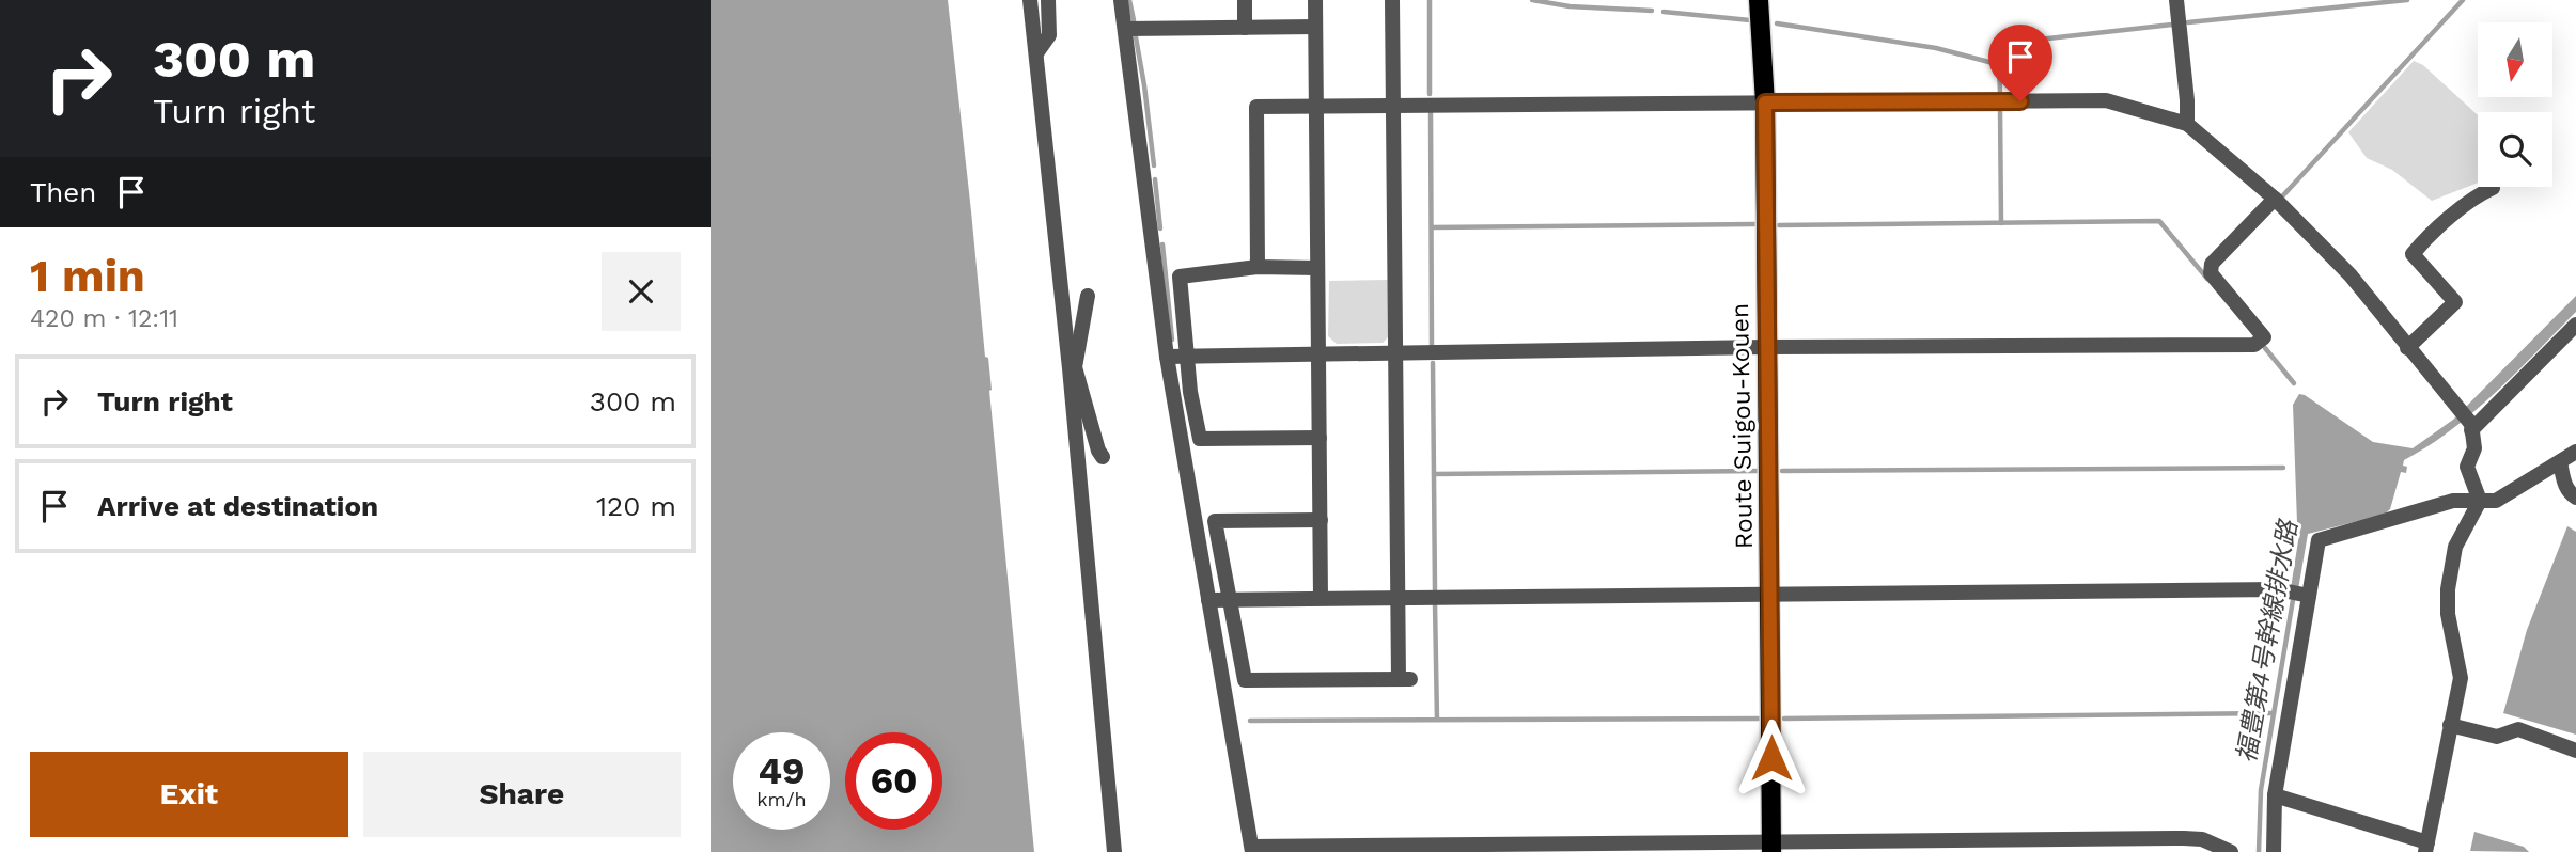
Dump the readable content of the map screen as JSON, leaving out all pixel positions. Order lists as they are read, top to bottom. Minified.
{"streets":{"main road":["Route Suigou-Kouen"]},"water":["福豊第4号幹線排水路"],"north":"bottom","page":{"turn":["300 m","Turn right"],"then":"Then","heading":["1 min","420 m · 12:11"],"list":[{"name":"Turn right","value":"300 m"},{"name":"Arrive at destination","value":"120 m"}],"speed":"49 km/h","limit":"60","buttons":["Exit","Share"]}}
